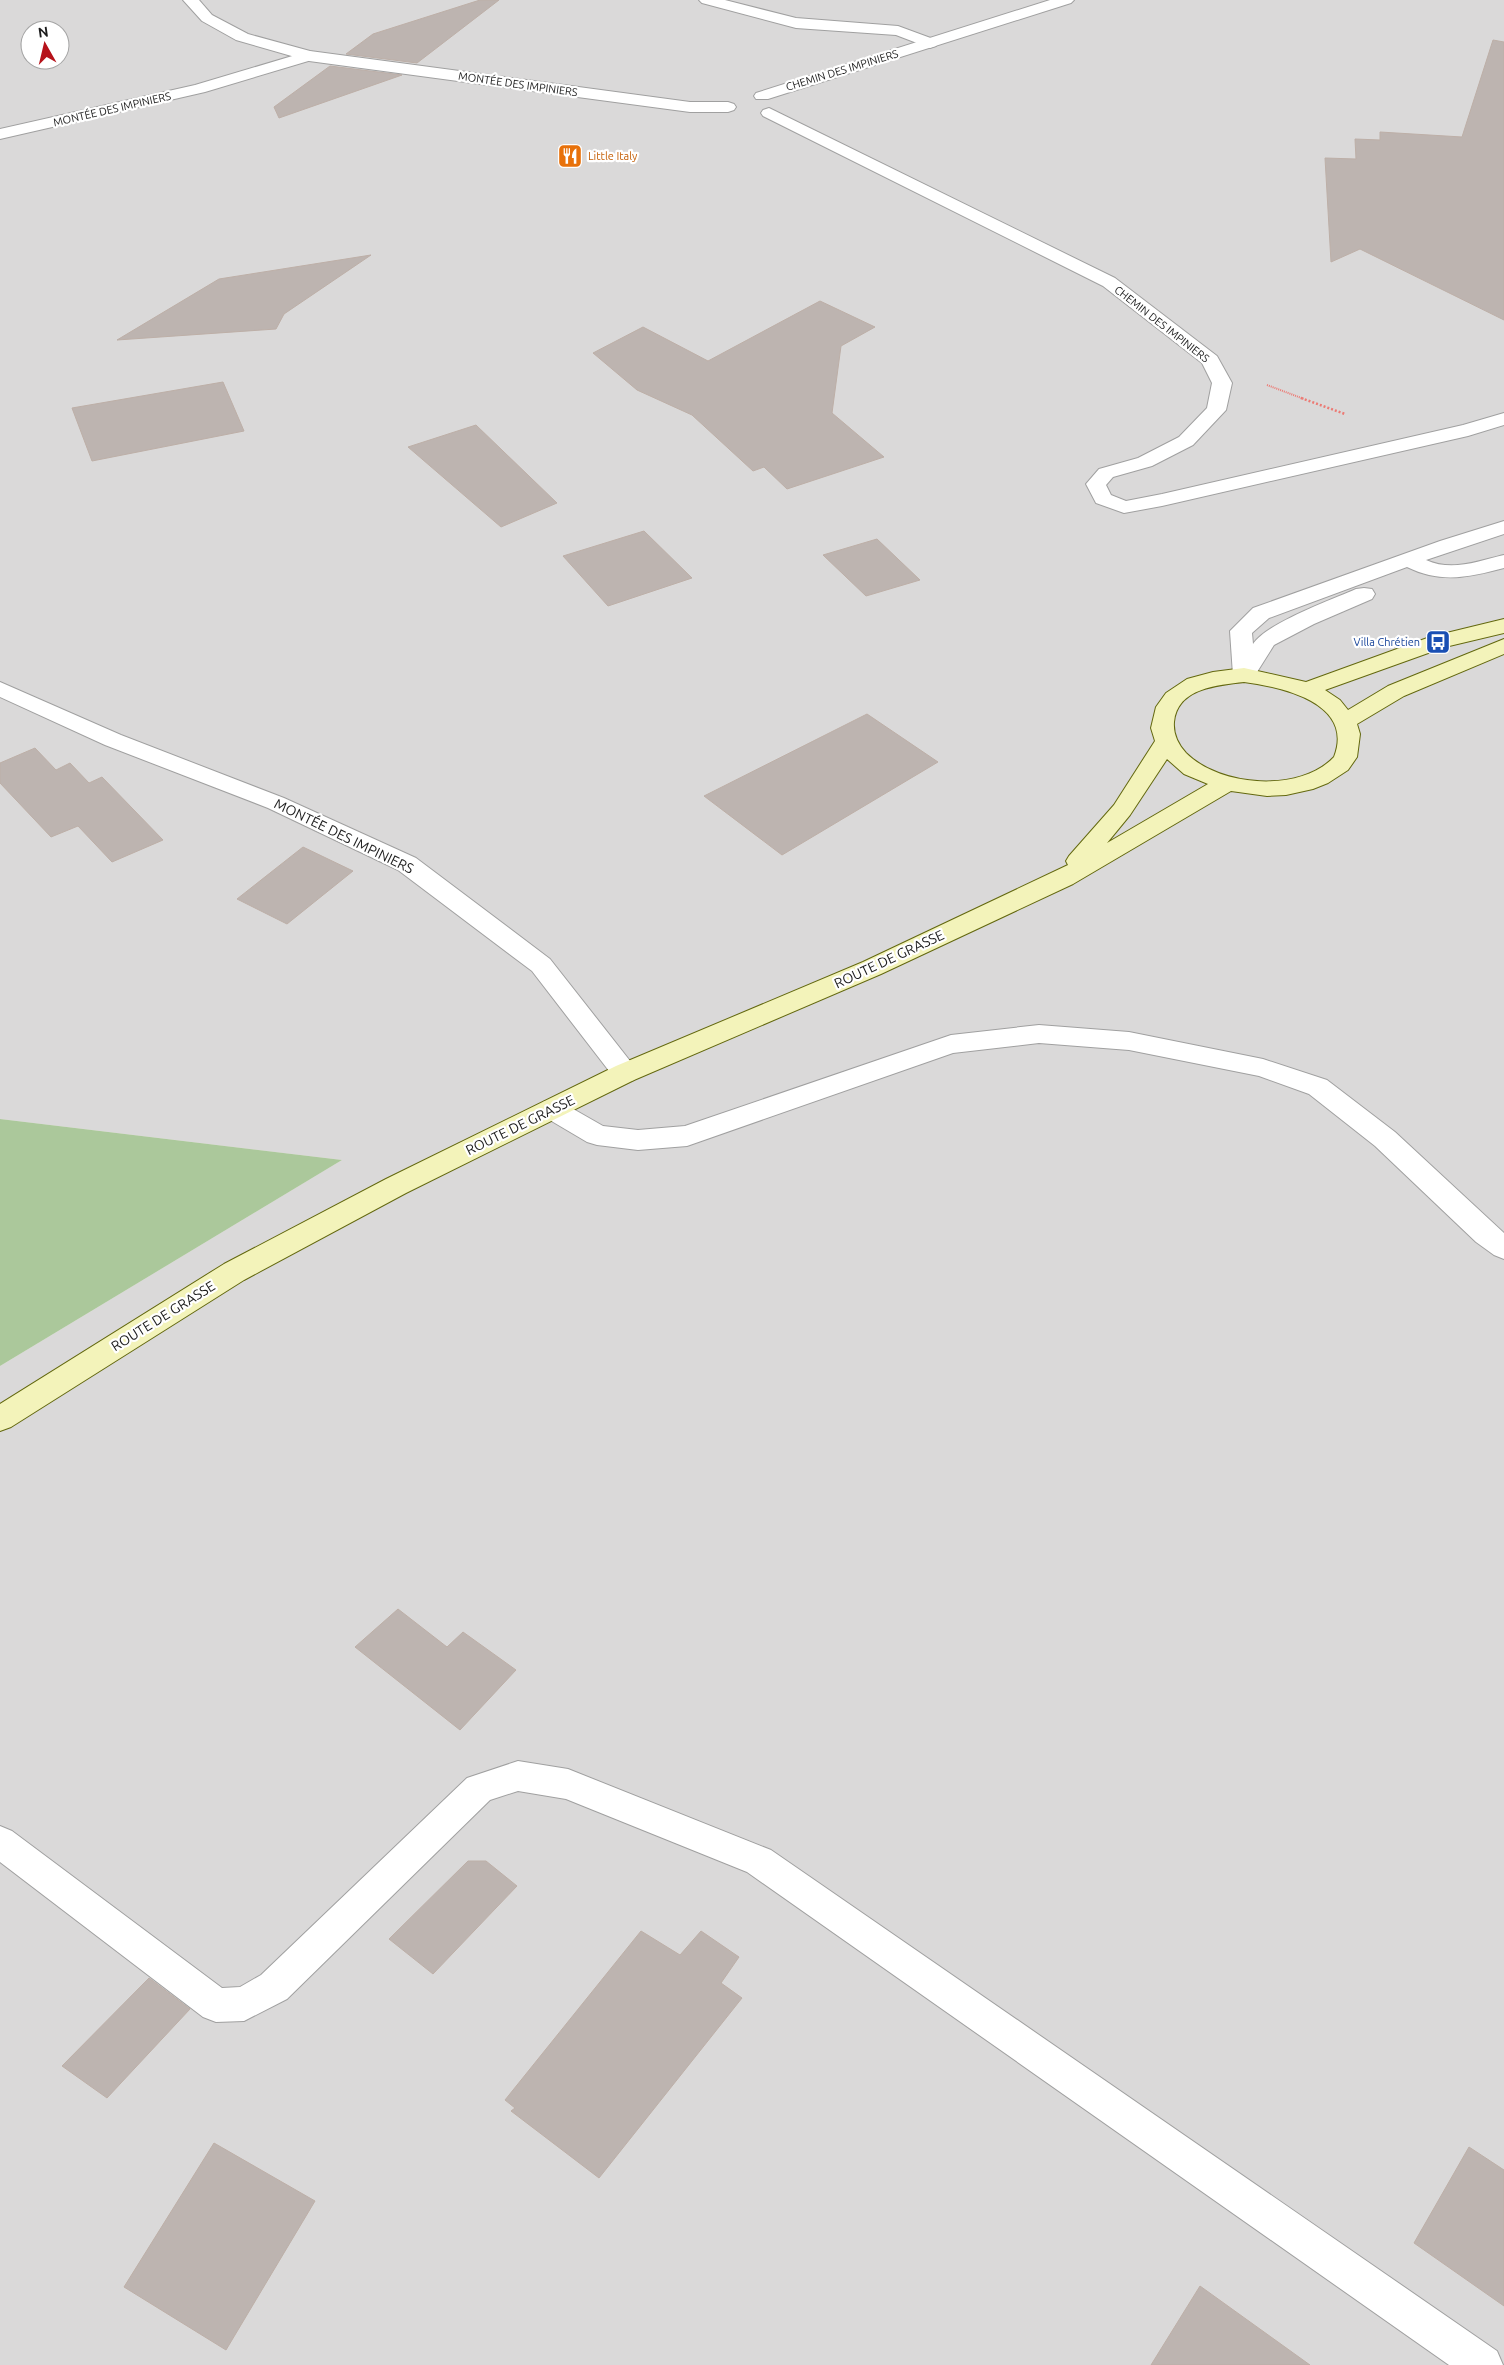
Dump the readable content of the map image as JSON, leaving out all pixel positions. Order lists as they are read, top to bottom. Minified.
{"streets":{"main road":["ROUTE DE GRASSE"],"street":["CHEMIN DES IMPINIERS","MONTÉE DES IMPINIERS"]},"crossings":[["CHEMIN DES IMPINIERS","MONTÉE DES IMPINIERS"],["MONTÉE DES IMPINIERS","ROUTE DE GRASSE"]],"places":{"restaurant":["Little Italy"],"bus stop":["Villa Chrétien"]},"north":"top"}
